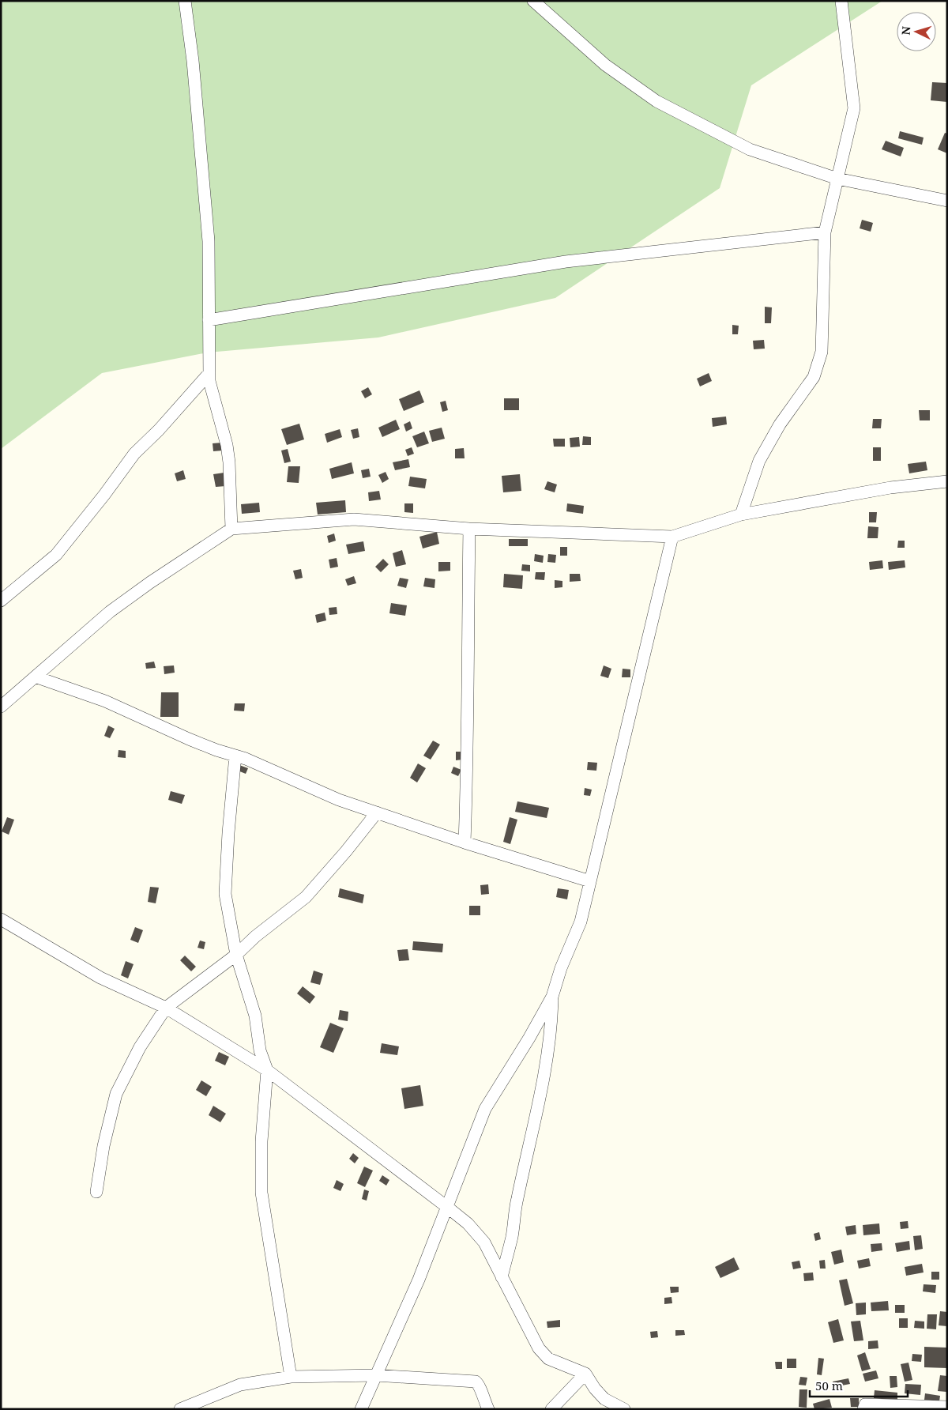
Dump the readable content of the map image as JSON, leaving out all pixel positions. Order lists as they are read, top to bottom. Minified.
{"scale_bar":"50 m","north":"left"}
